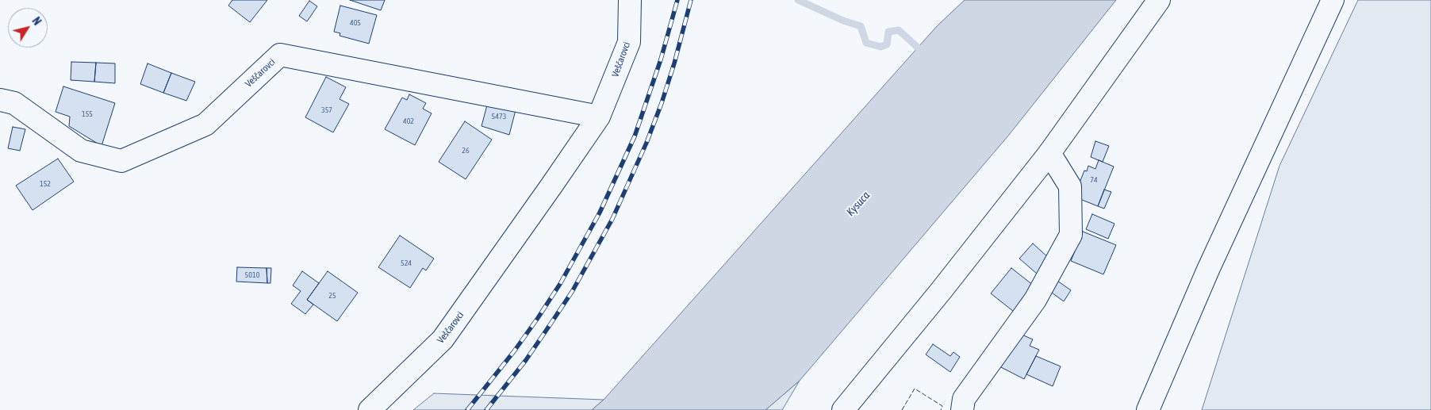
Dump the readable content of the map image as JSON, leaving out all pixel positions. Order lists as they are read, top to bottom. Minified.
{"streets":{"street":["Veščarovci"]},"water":["Kysuca"],"house_numbers":["405","357","155","5473","402","26","74","152","524","5010","25"],"north":"top right"}
